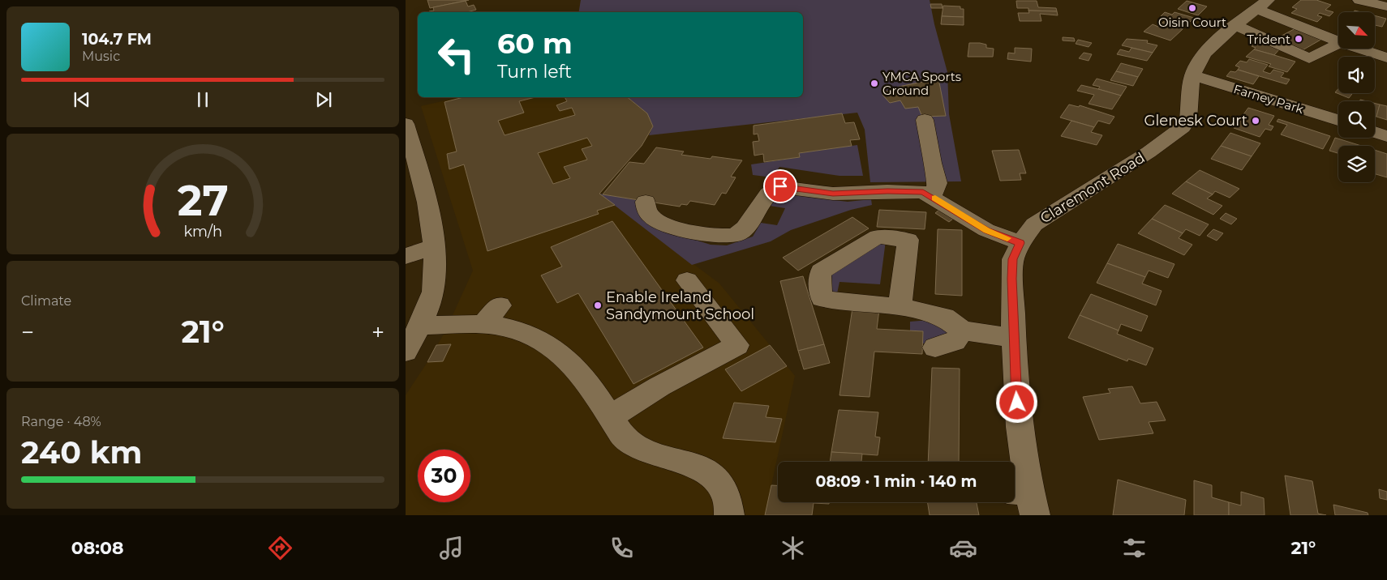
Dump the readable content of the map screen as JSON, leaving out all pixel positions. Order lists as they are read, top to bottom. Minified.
{"streets":{"street":["Farney Park","Claremont Road"]},"crossings":[["Farney Park","Claremont Road"]],"places":["Oisin Court","Trident","YMCA Sports Ground","Glenesk Court","Enable Ireland Sandymount School"],"north":"bottom right","page":{"turn":["60 m","Turn left"],"song":["104.7 FM","Music"],"tile":["Climate",["Range · 48%","240 km"]],"heat":["−","21°","+"],"limit":"30","trip":"08:09 · 1 min · 140 m","tabs":["08:08","21°"],"gauge":["27","km/h"]}}
